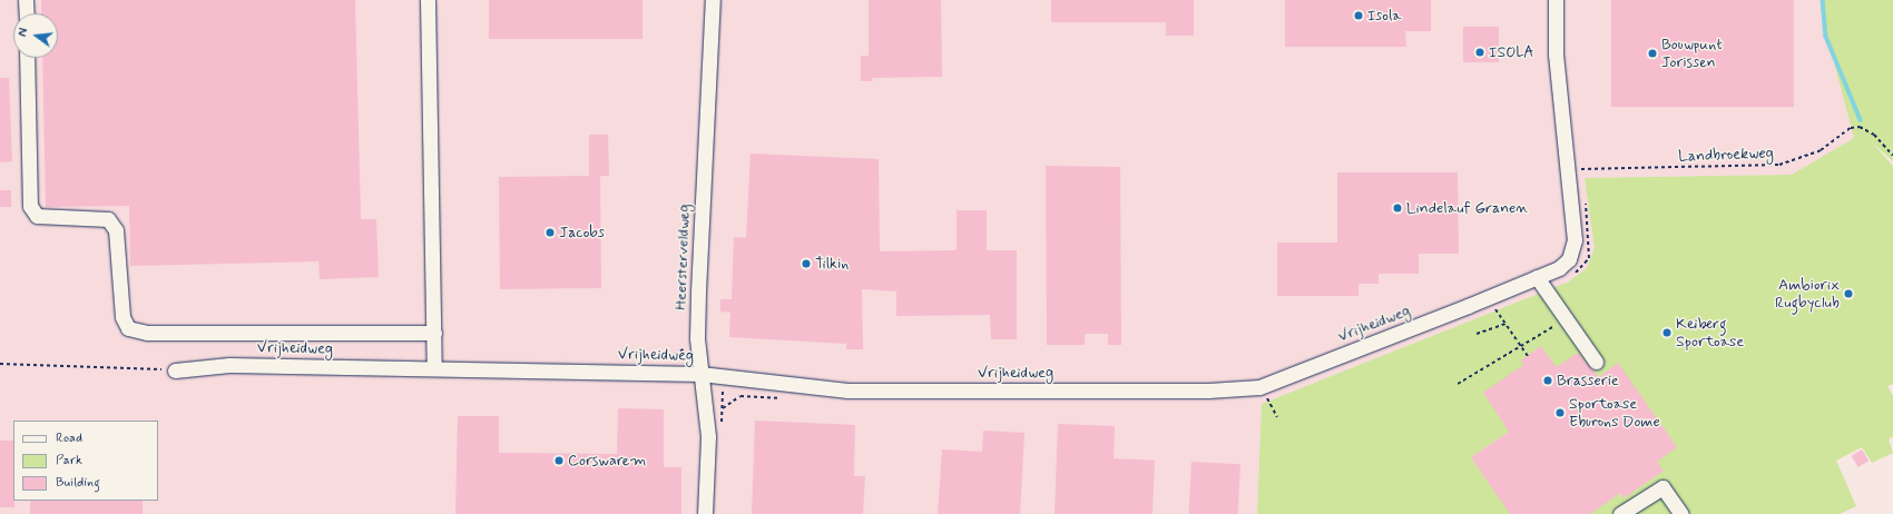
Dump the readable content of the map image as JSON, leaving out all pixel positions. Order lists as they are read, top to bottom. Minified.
{"streets":{"street":["Heersterveldweg","Vrijheidweg"],"path":["Landbroekweg"]},"crossings":[["Landbroekweg","Vrijheidweg"],["Heersterveldweg","Vrijheidweg"]],"places":["Isola","ISOLA","Bouwpunt Jorissen","Lindelauf Granen","Jacobs","Tilkin","Ambiorix Rugbyclub","Keiberg Sportoase","Brasserie","Sportoase Eburons Dome","Corswarem"],"legend":["Road","Park","Building"],"north":"left"}
